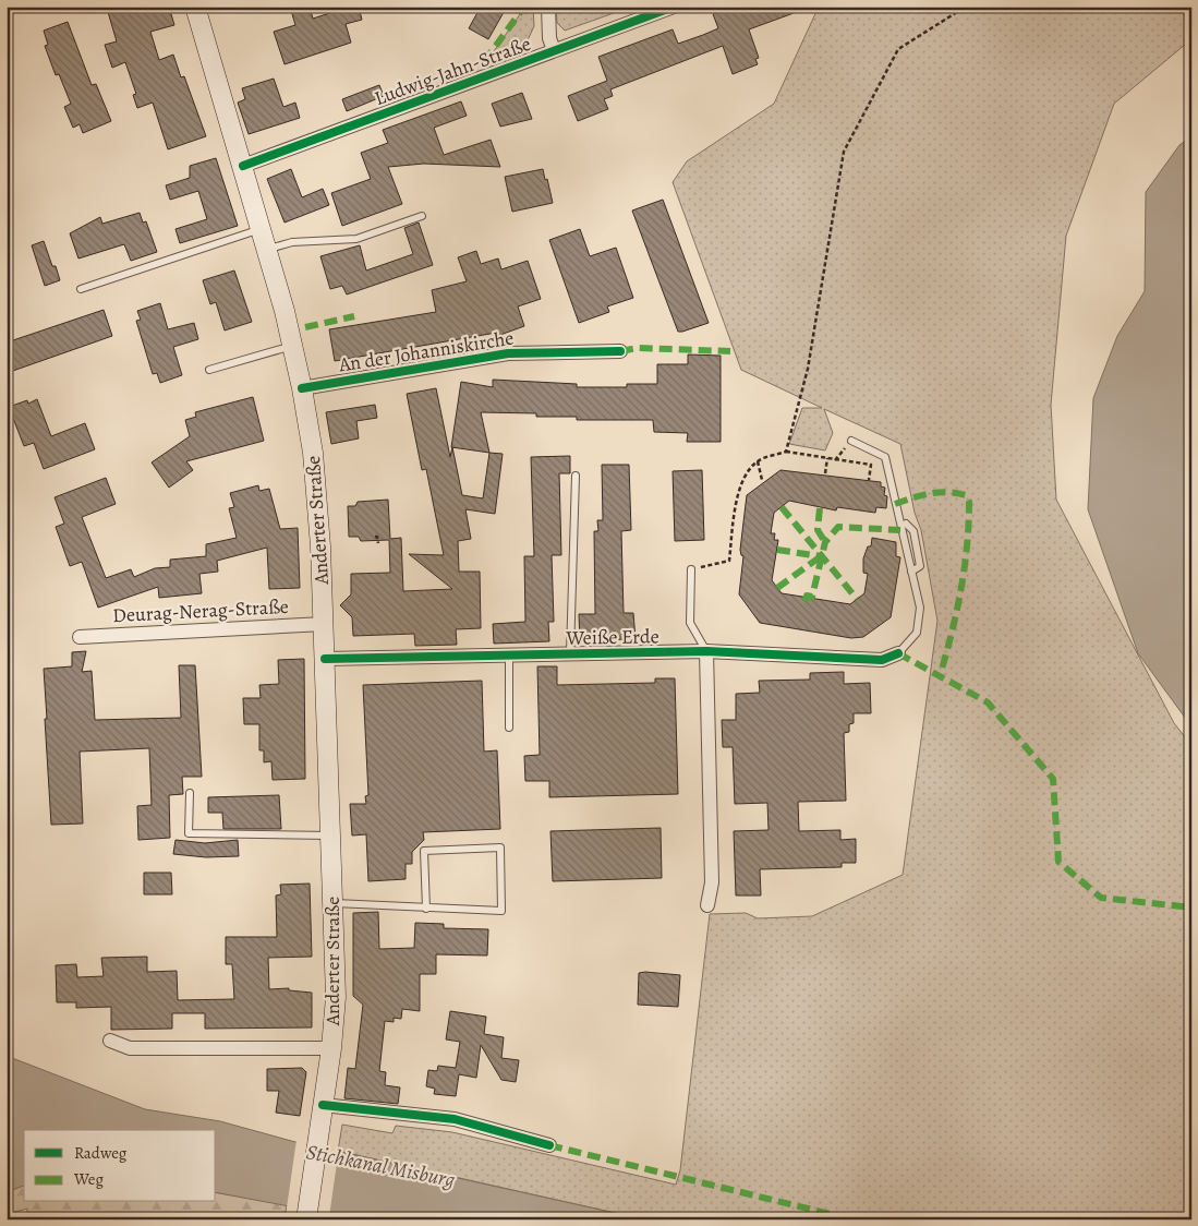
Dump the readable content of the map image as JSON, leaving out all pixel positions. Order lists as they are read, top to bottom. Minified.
{"streets":{"main road":["Anderter Straße"],"street":["Ludwig-Jahn-Straße","An der Johanniskirche","Deurag-Nerag-Straße","Weiße Erde"]},"crossings":[["Ludwig-Jahn-Straße","Anderter Straße"],["An der Johanniskirche","Anderter Straße"],["Anderter Straße","Deurag-Nerag-Straße"],["Anderter Straße","Weiße Erde"]],"water":["Stichkanal Misburg"],"legend":["Radweg","Weg"]}
